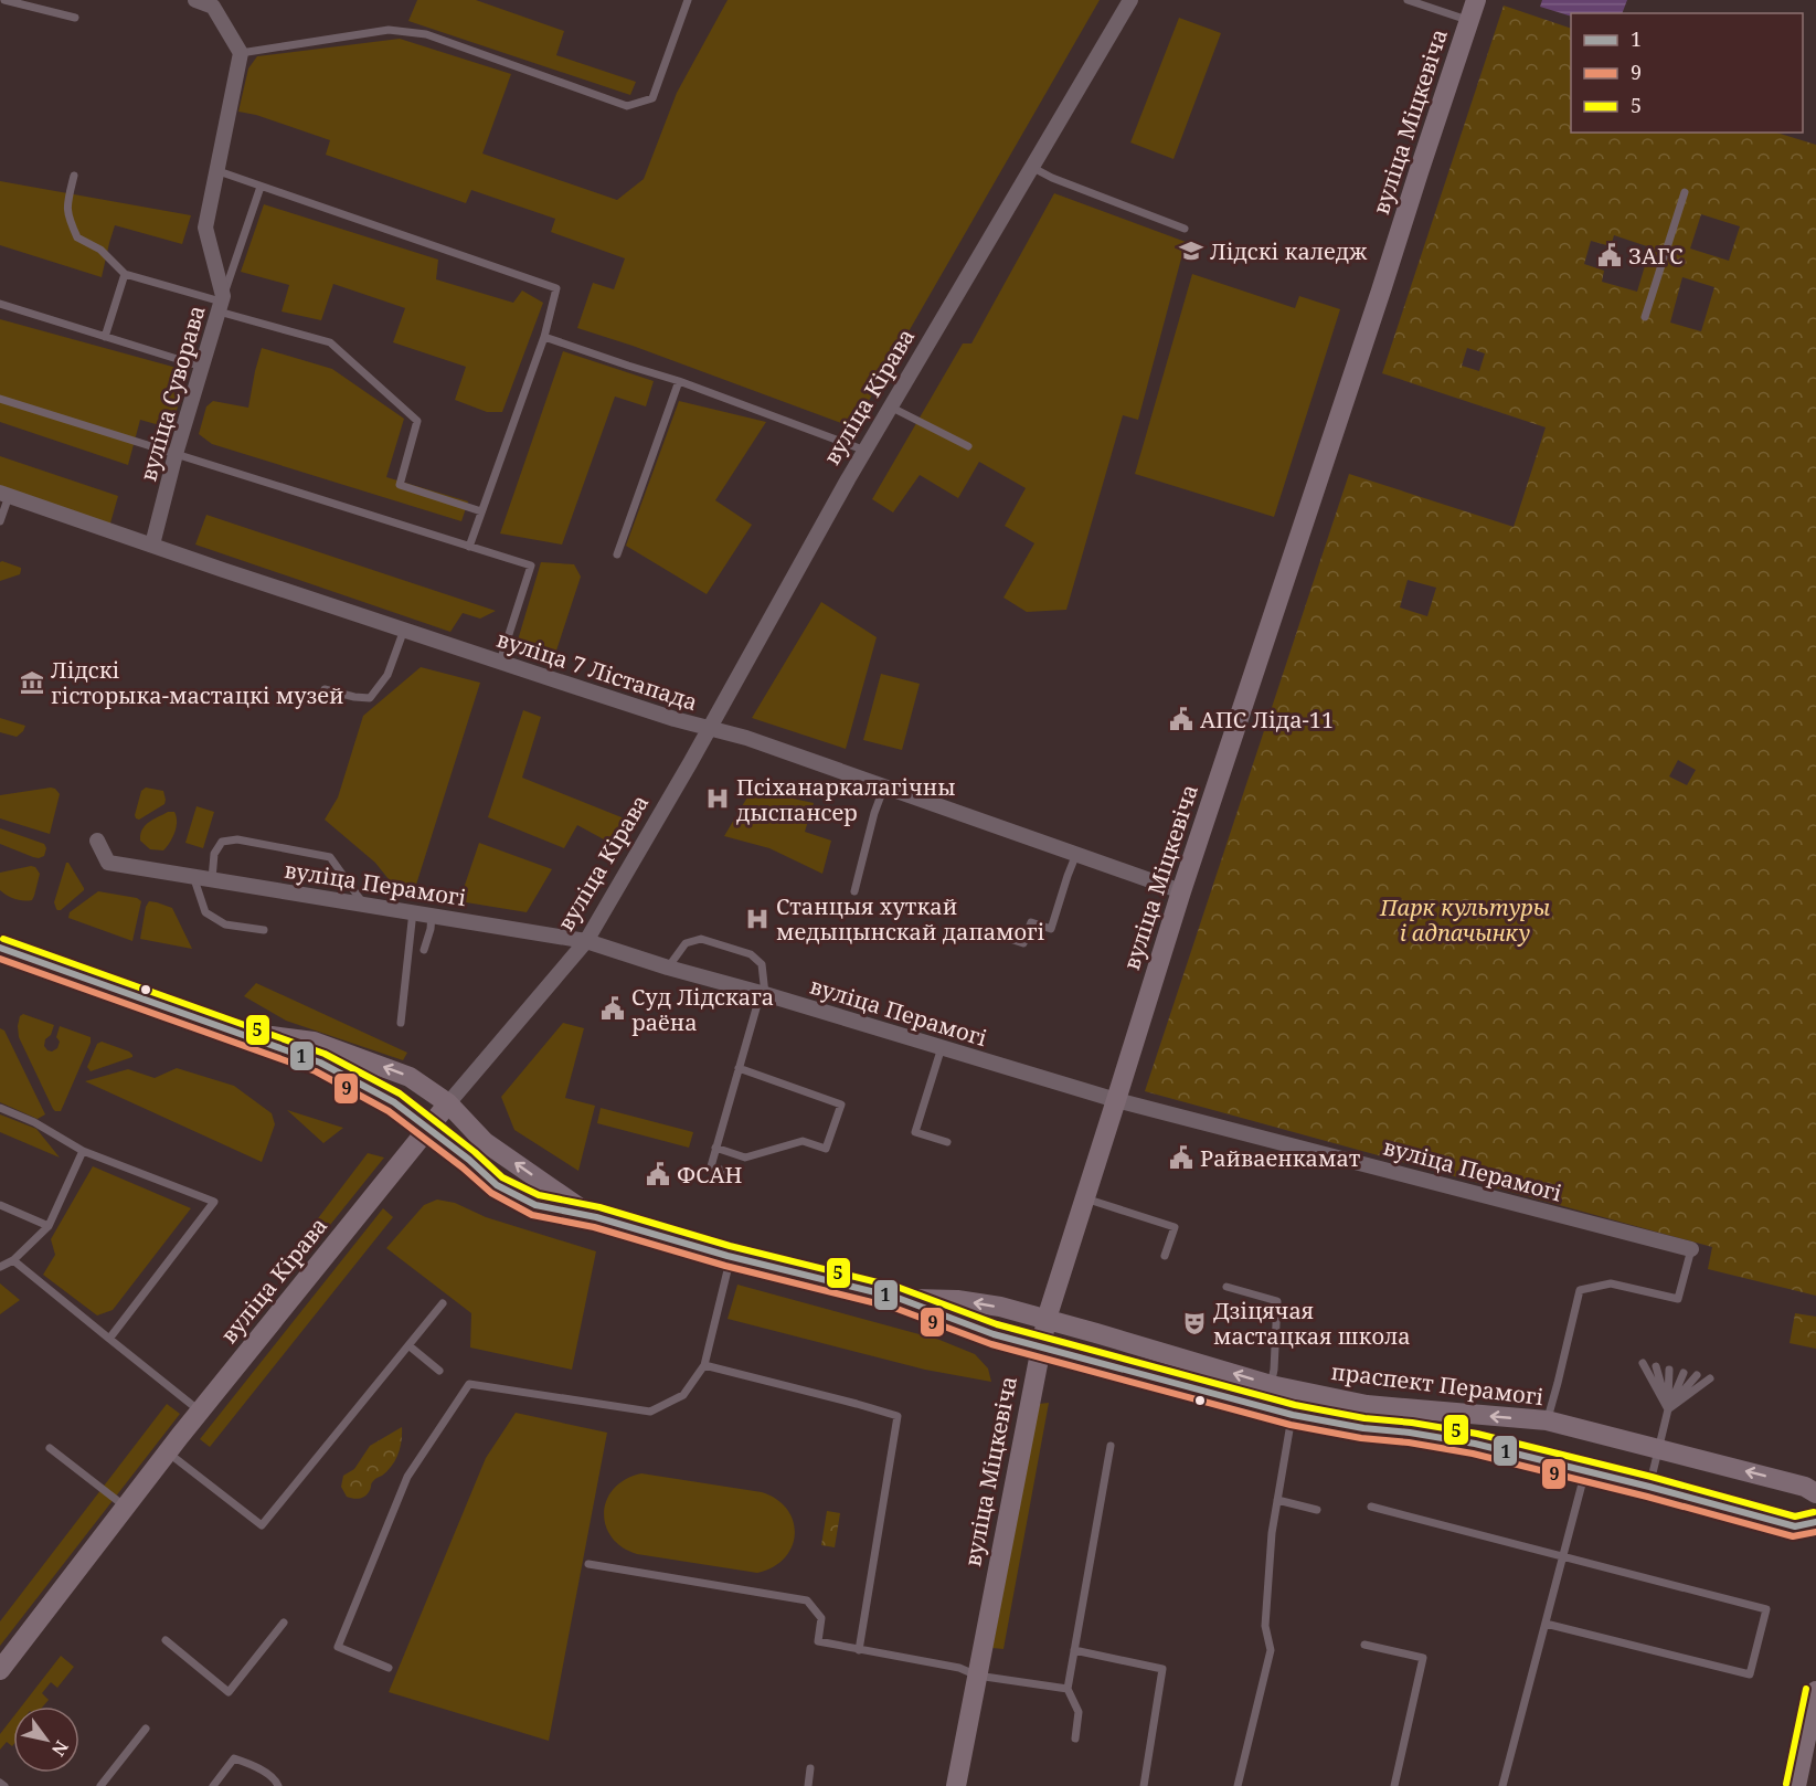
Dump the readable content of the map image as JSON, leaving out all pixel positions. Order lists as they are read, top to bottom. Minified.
{"streets":{"main road":["вуліца Міцкевіча","вуліца Кірава","праспект Перамогі"],"street":["вуліца Суворава","вуліца 7 Лістапада","вуліца Перамогі"]},"crossings":[["вуліца Міцкевіча","вуліца 7 Лістапада"],["вуліца Міцкевіча","вуліца Перамогі"],["вуліца Міцкевіча","праспект Перамогі"],["вуліца Суворава","вуліца 7 Лістапада"],["вуліца Кірава","вуліца 7 Лістапада"],["вуліца Кірава","вуліца Перамогі"],["вуліца Кірава","праспект Перамогі"]],"parks":["Парк культуры і адпачынку"],"places":{"school or university":["Лідскі каледж"],"public building":["ЗАГС","АПС Ліда-11","Суд Лідскага раёна","Райваенкамат","ФСАН"],"museum":["Лідскі гісторыка-мастацкі музей"],"hospital":["Псіханаркалагічны дыспансер","Станцыя хуткай медыцынскай дапамогі"],"theatre":["Дзіцячая мастацкая школа"]},"lines":["transit line 5","transit line 1","transit line 9"],"legend":["1","9","5"],"north":"bottom right"}
